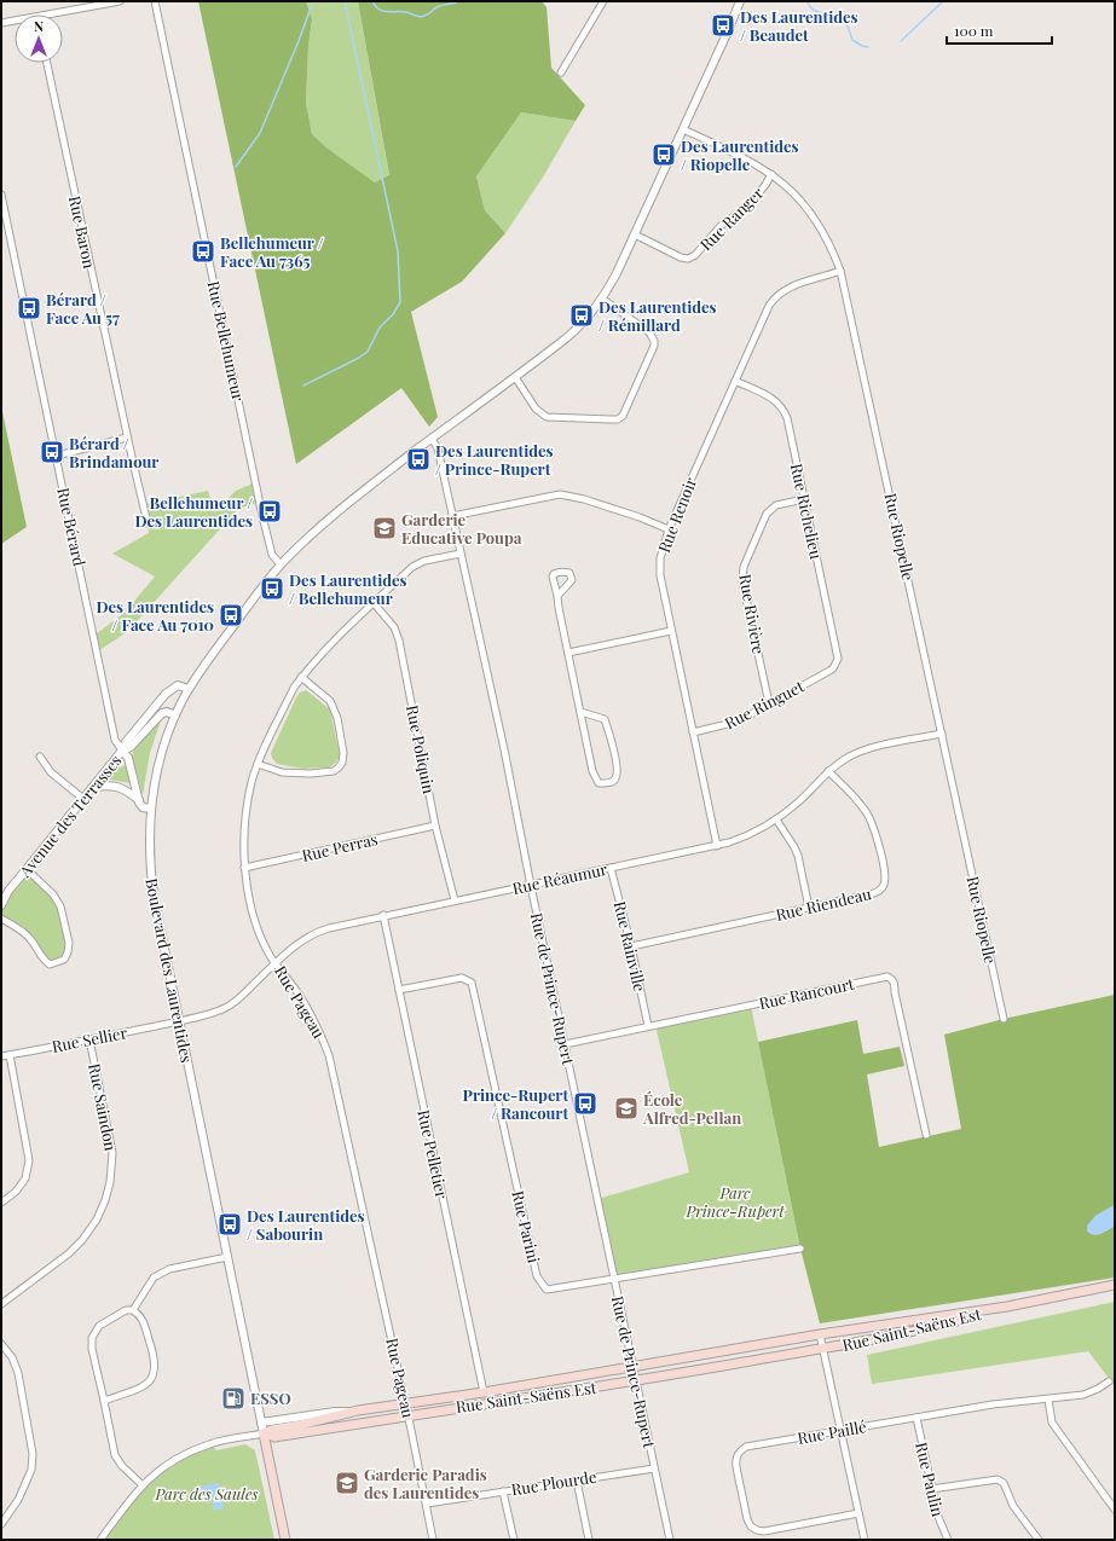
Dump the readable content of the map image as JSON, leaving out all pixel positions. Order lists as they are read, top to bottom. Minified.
{"streets":{"main road":["Boulevard des Laurentides","Rue Saint-Saëns Est"],"street":["Rue Ranger","Rue Baron","Rue Bellehumeur","Rue Richelieu","Rue Renoir","Rue Bérard","Rue Riopelle","Rue Rivière","Rue Ringuet","Rue Poliquin","Avenue des Terrasses","Rue Perras","Rue Réaumur","Rue Riendeau","Rue Rainville","Rue de Prince-Rupert","Rue Rancourt","Rue Pageau","Rue Sellier","Rue Saindon","Rue Pelletier","Rue Parini","Rue Paillé","Rue Paulin","Rue Plourde"]},"crossings":[["Rue Ranger","Rue Riopelle"],["Rue Ranger","Boulevard des Laurentides"],["Rue Bellehumeur","Boulevard des Laurentides"],["Rue Richelieu","Rue Renoir"],["Rue Richelieu","Rue Rivière"],["Rue Richelieu","Rue Ringuet"],["Rue Renoir","Rue Riopelle"],["Rue Renoir","Rue Ringuet"],["Rue Renoir","Rue Réaumur"],["Rue Bérard","Avenue des Terrasses"],["Rue Riopelle","Rue Réaumur"],["Rue Riopelle","Boulevard des Laurentides"],["Rue Rivière","Rue Ringuet"],["Rue Poliquin","Rue Perras"],["Rue Poliquin","Rue Réaumur"],["Rue Poliquin","Rue Pageau"],["Avenue des Terrasses","Boulevard des Laurentides"],["Rue Perras","Rue Pageau"],["Rue Réaumur","Rue Riendeau"],["Rue Réaumur","Rue Rainville"],["Rue Réaumur","Boulevard des Laurentides"],["Rue Réaumur","Rue de Prince-Rupert"],["Rue Réaumur","Rue Pageau"],["Rue Réaumur","Rue Sellier"],["Rue Réaumur","Rue Pelletier"],["Rue Riendeau","Rue Rainville"],["Rue Rainville","Rue Rancourt"],["Boulevard des Laurentides","Rue de Prince-Rupert"],["Boulevard des Laurentides","Rue Sellier"],["Boulevard des Laurentides","Rue Saint-Saëns Est"],["Rue de Prince-Rupert","Rue Rancourt"],["Rue de Prince-Rupert","Rue Pageau"],["Rue de Prince-Rupert","Rue Parini"],["Rue de Prince-Rupert","Rue Saint-Saëns Est"],["Rue de Prince-Rupert","Rue Plourde"],["Rue Pageau","Rue Saint-Saëns Est"],["Rue Pageau","Rue Plourde"],["Rue Sellier","Rue Saindon"],["Rue Pelletier","Rue Parini"],["Rue Pelletier","Rue Saint-Saëns Est"],["Rue Paillé","Rue Paulin"]],"parks":["Parc Prince-Rupert","Parc des Saules"],"places":{"bus stop":["Des Laurentides / Beaudet","Des Laurentides / Riopelle","Bellehumeur / Face Au 7365","Bérard / Face Au 57","Des Laurentides / Rémillard","Bérard / Brindamour","Des Laurentides / Prince-Rupert","Bellehumeur / Des Laurentides","Des Laurentides / Bellehumeur","Des Laurentides / Face Au 7010","Prince-Rupert / Rancourt","Des Laurentides / Sabourin"],"school or university":["Garderie Educative Poupa","École Alfred-Pellan","Garderie Paradis des Laurentides"],"fuel station":["ESSO"]},"scale_bar":"100 m","north":"top"}
